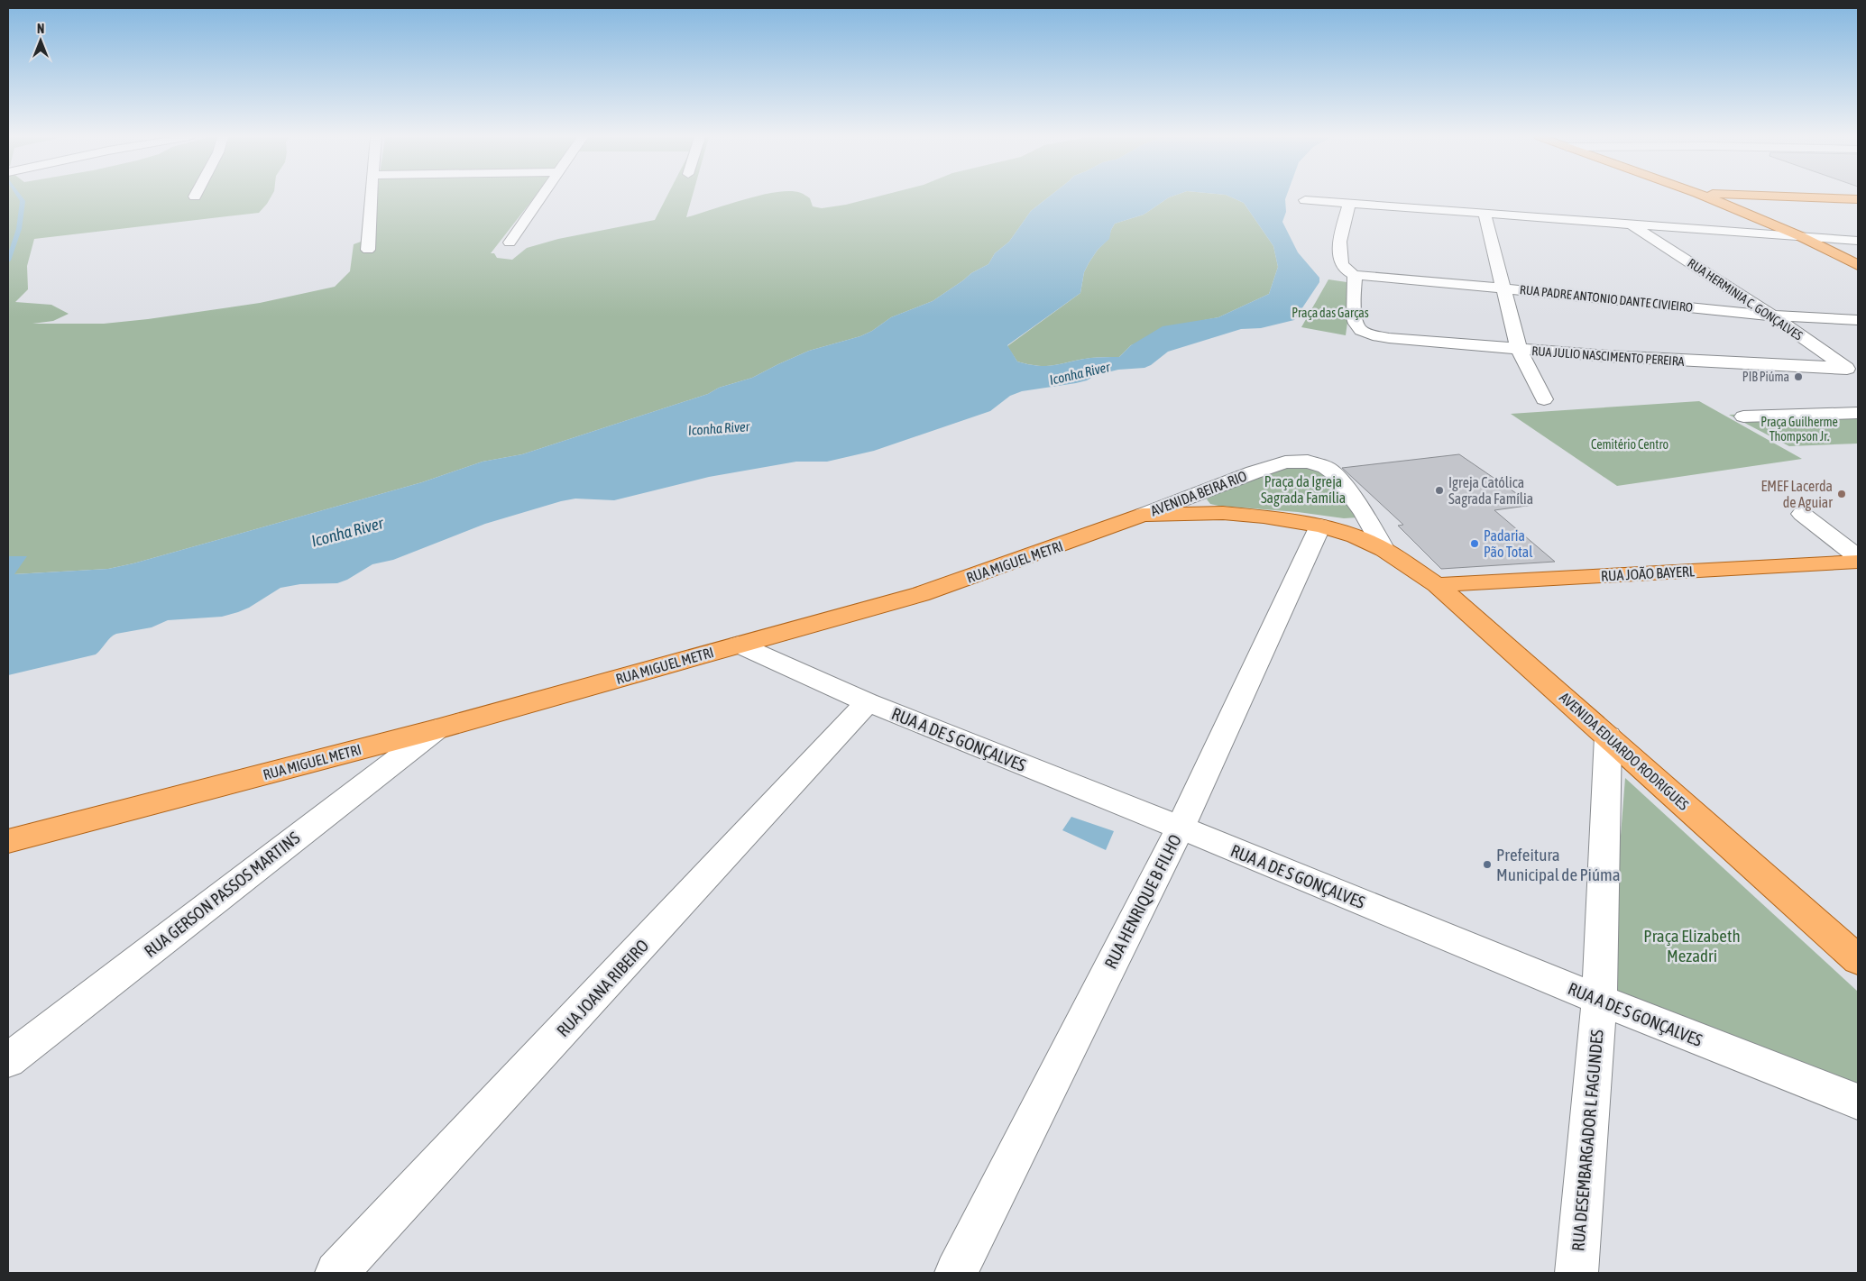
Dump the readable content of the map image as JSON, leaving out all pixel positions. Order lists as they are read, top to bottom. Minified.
{"streets":{"main road":["RUA MIGUEL METRI","RUA JOÃO BAYERL","AVENIDA EDUARDO RODRIGUES"],"street":["RUA PADRE ANTONIO DANTE CIVIEIRO","RUA HERMINIA C. GONÇALVES","RUA JULIO NASCIMENTO PEREIRA","AVENIDA BEIRA RIO","RUA A DE S GONÇALVES","RUA GERSON PASSOS MARTINS","RUA HENRIQUE B FILHO","RUA JOANA RIBEIRO","RUA DESEMBARGADOR L FAGUNDES"]},"crossings":[["RUA PADRE ANTONIO DANTE CIVIEIRO","RUA HERMINIA C. GONÇALVES"],["RUA PADRE ANTONIO DANTE CIVIEIRO","RUA JULIO NASCIMENTO PEREIRA"],["RUA HERMINIA C. GONÇALVES","RUA JULIO NASCIMENTO PEREIRA"],["AVENIDA BEIRA RIO","RUA MIGUEL METRI"],["AVENIDA BEIRA RIO","AVENIDA EDUARDO RODRIGUES"],["RUA MIGUEL METRI","RUA A DE S GONÇALVES"],["RUA MIGUEL METRI","AVENIDA EDUARDO RODRIGUES"],["RUA MIGUEL METRI","RUA GERSON PASSOS MARTINS"],["RUA MIGUEL METRI","RUA HENRIQUE B FILHO"],["RUA JOÃO BAYERL","AVENIDA EDUARDO RODRIGUES"],["RUA A DE S GONÇALVES","RUA HENRIQUE B FILHO"],["RUA A DE S GONÇALVES","RUA JOANA RIBEIRO"],["RUA A DE S GONÇALVES","RUA DESEMBARGADOR L FAGUNDES"],["AVENIDA EDUARDO RODRIGUES","RUA HENRIQUE B FILHO"],["AVENIDA EDUARDO RODRIGUES","RUA DESEMBARGADOR L FAGUNDES"]],"water":["Iconha River"],"parks":["Praça das Garças","Praça Guilherme Thompson Jr.","Cemitério Centro","Praça da Igreja Sagrada Família","Praça Elizabeth Mezadri"],"places":["PIB Piúma","Igreja Católica Sagrada Família","EMEF Lacerda de Aguiar","Padaria Pão Total","Prefeitura Municipal de Piúma"],"north":"top"}
